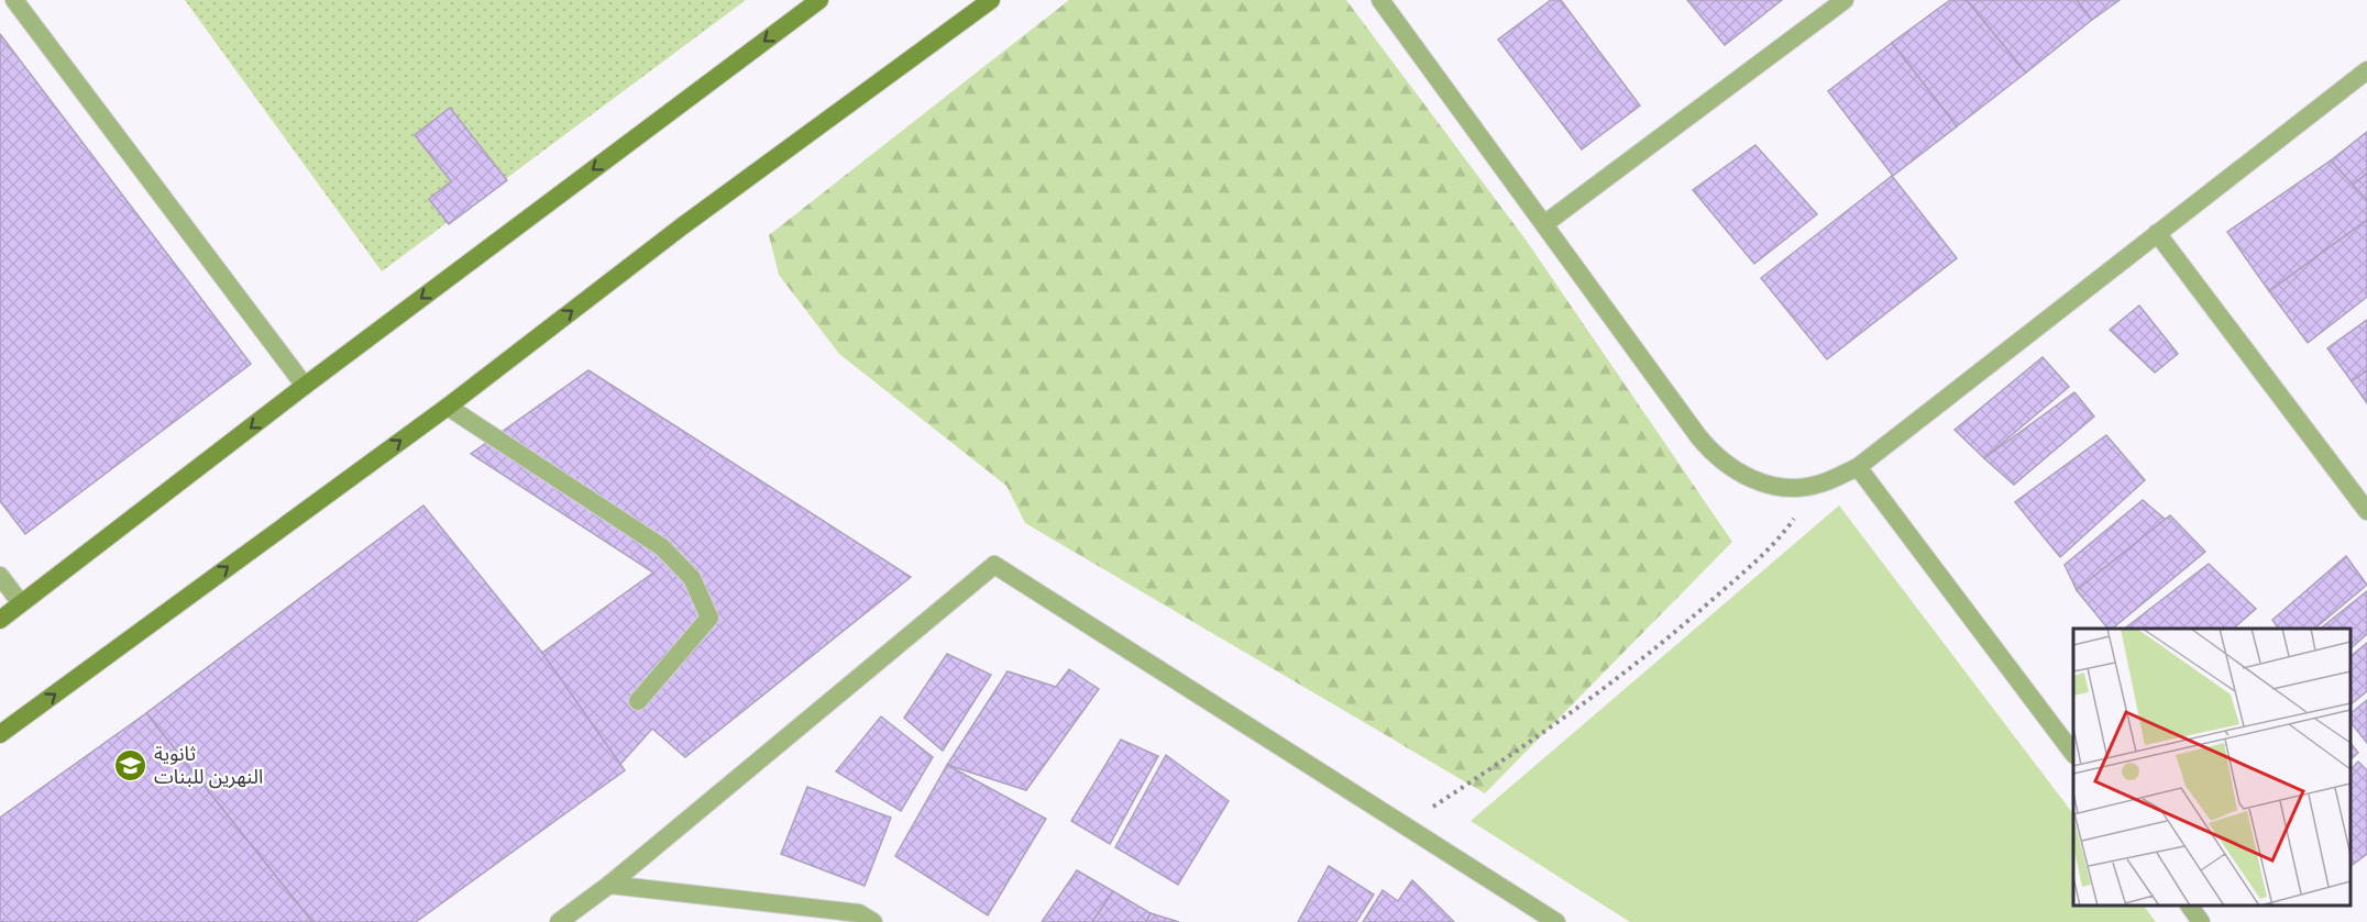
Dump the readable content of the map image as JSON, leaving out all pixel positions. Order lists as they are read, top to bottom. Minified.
{"places":{"school or university":["ثانوية النهرين للبنات"]}}
